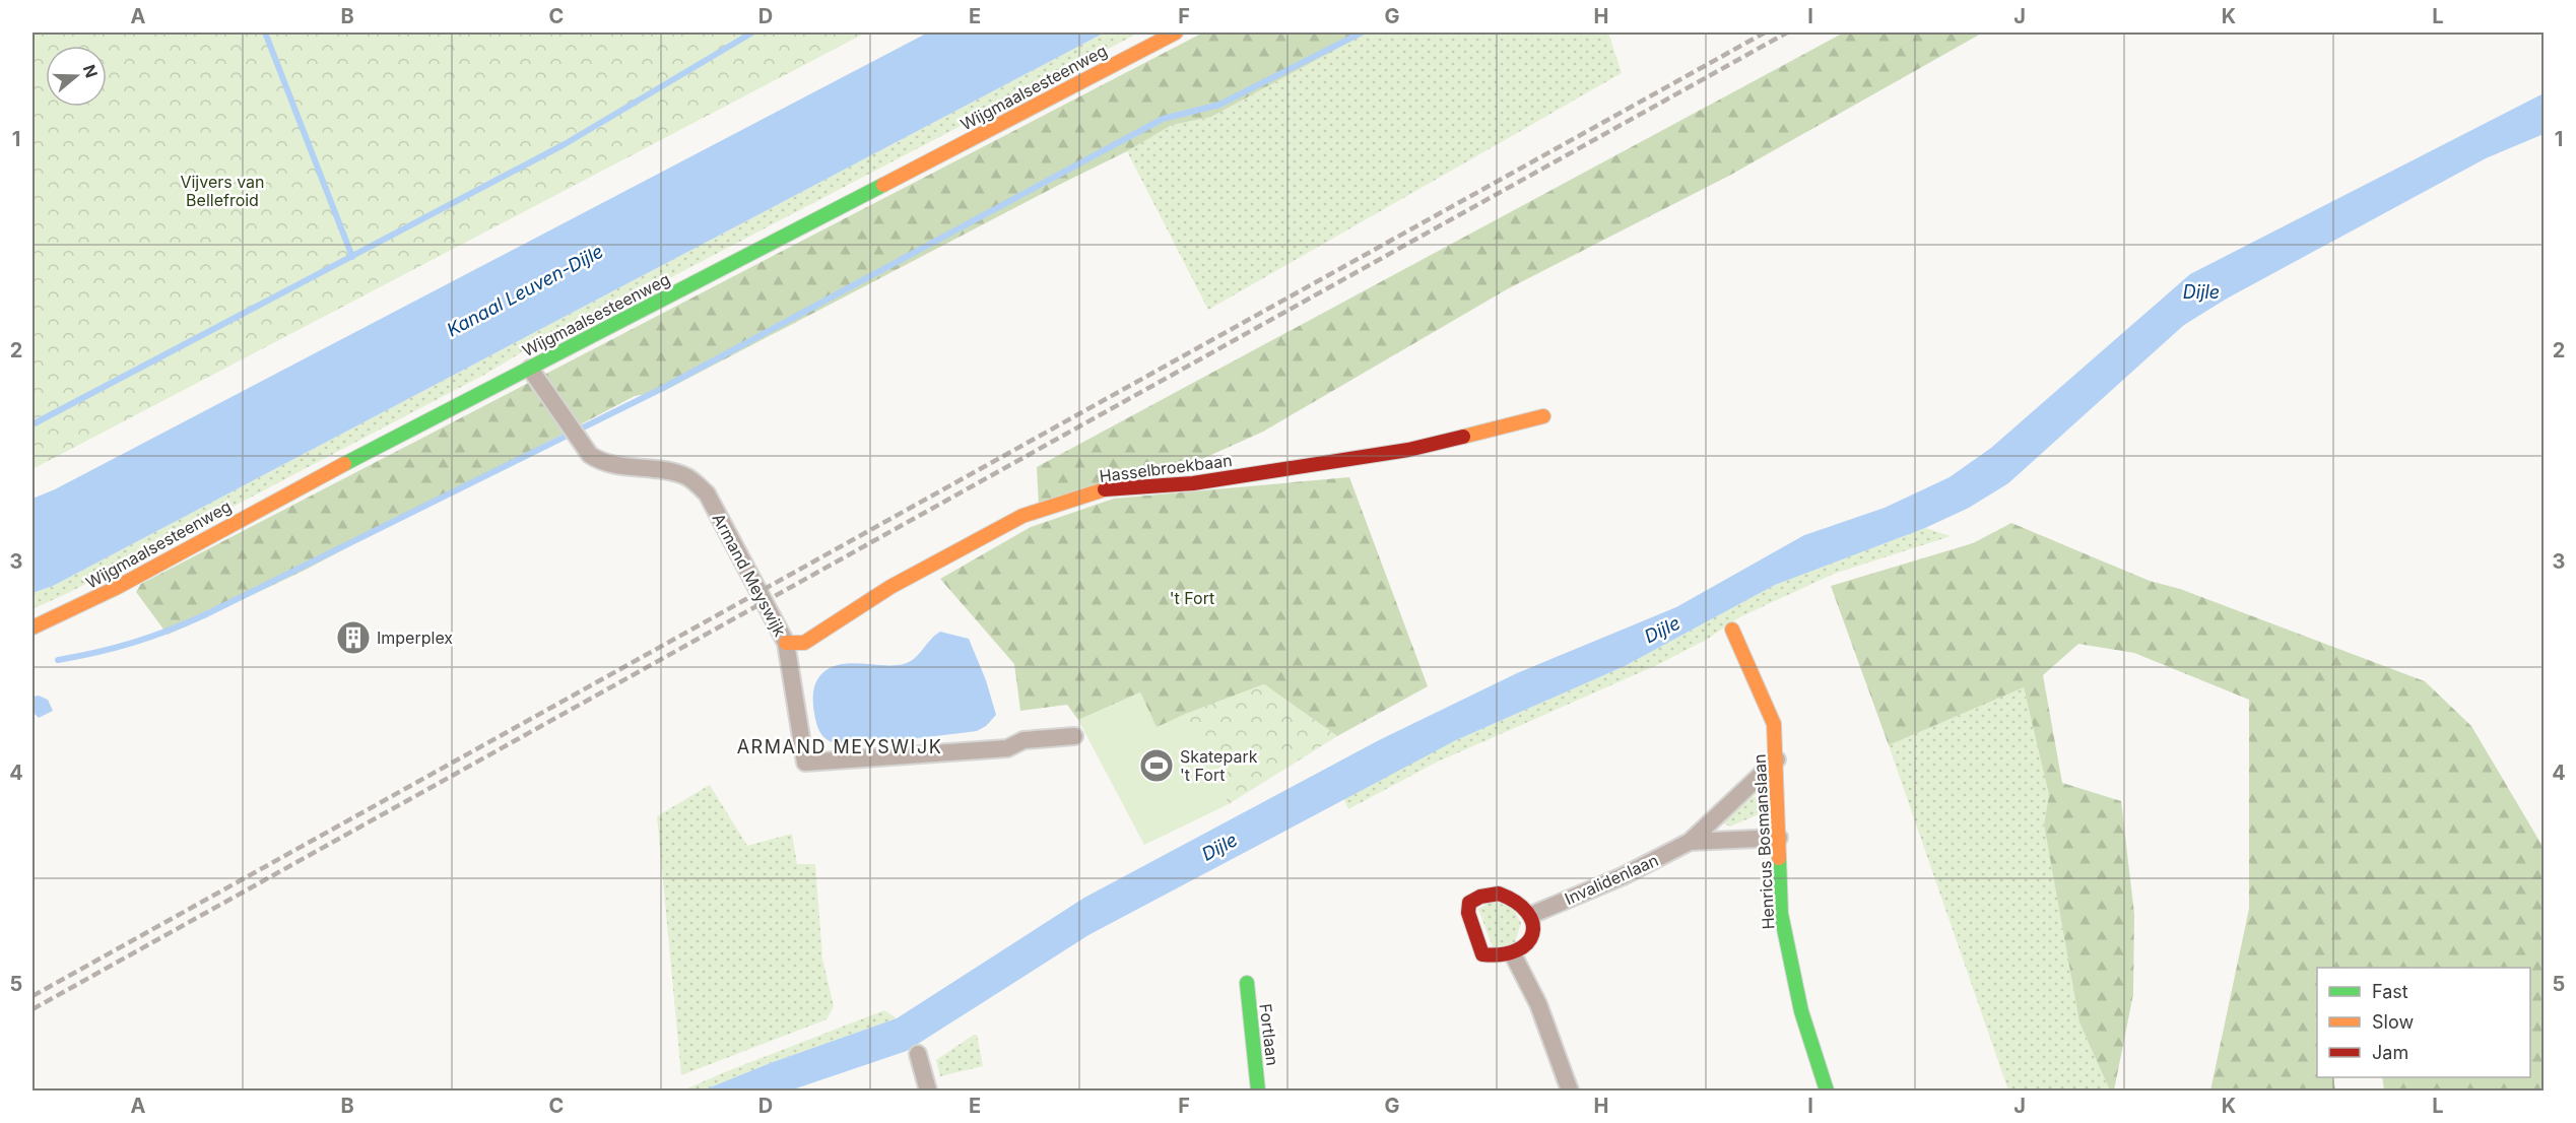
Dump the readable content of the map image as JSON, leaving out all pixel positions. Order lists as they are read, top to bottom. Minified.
{"streets":{"street":["Wijgmaalsesteenweg","Hasselbroekbaan","Armand Meyswijk","Henricus Bosmanslaan","Invalidenlaan","Fortlaan"]},"crossings":[["Wijgmaalsesteenweg","Armand Meyswijk"],["Hasselbroekbaan","Armand Meyswijk"],["Henricus Bosmanslaan","Invalidenlaan"]],"districts":["ARMAND MEYSWIJK"],"water":["Kanaal Leuven-Dijle","Dijle"],"parks":["Vijvers van Bellefroid","'t Fort"],"places":{"building":["Imperplex"],"sports":["Skatepark 't Fort"]},"legend":["Fast","Slow","Jam"],"north":"right","grid":{"columns":["A","B","C","D","E","F","G","H","I","J","K","L"],"rows":["1","2","3","4","5"]}}
